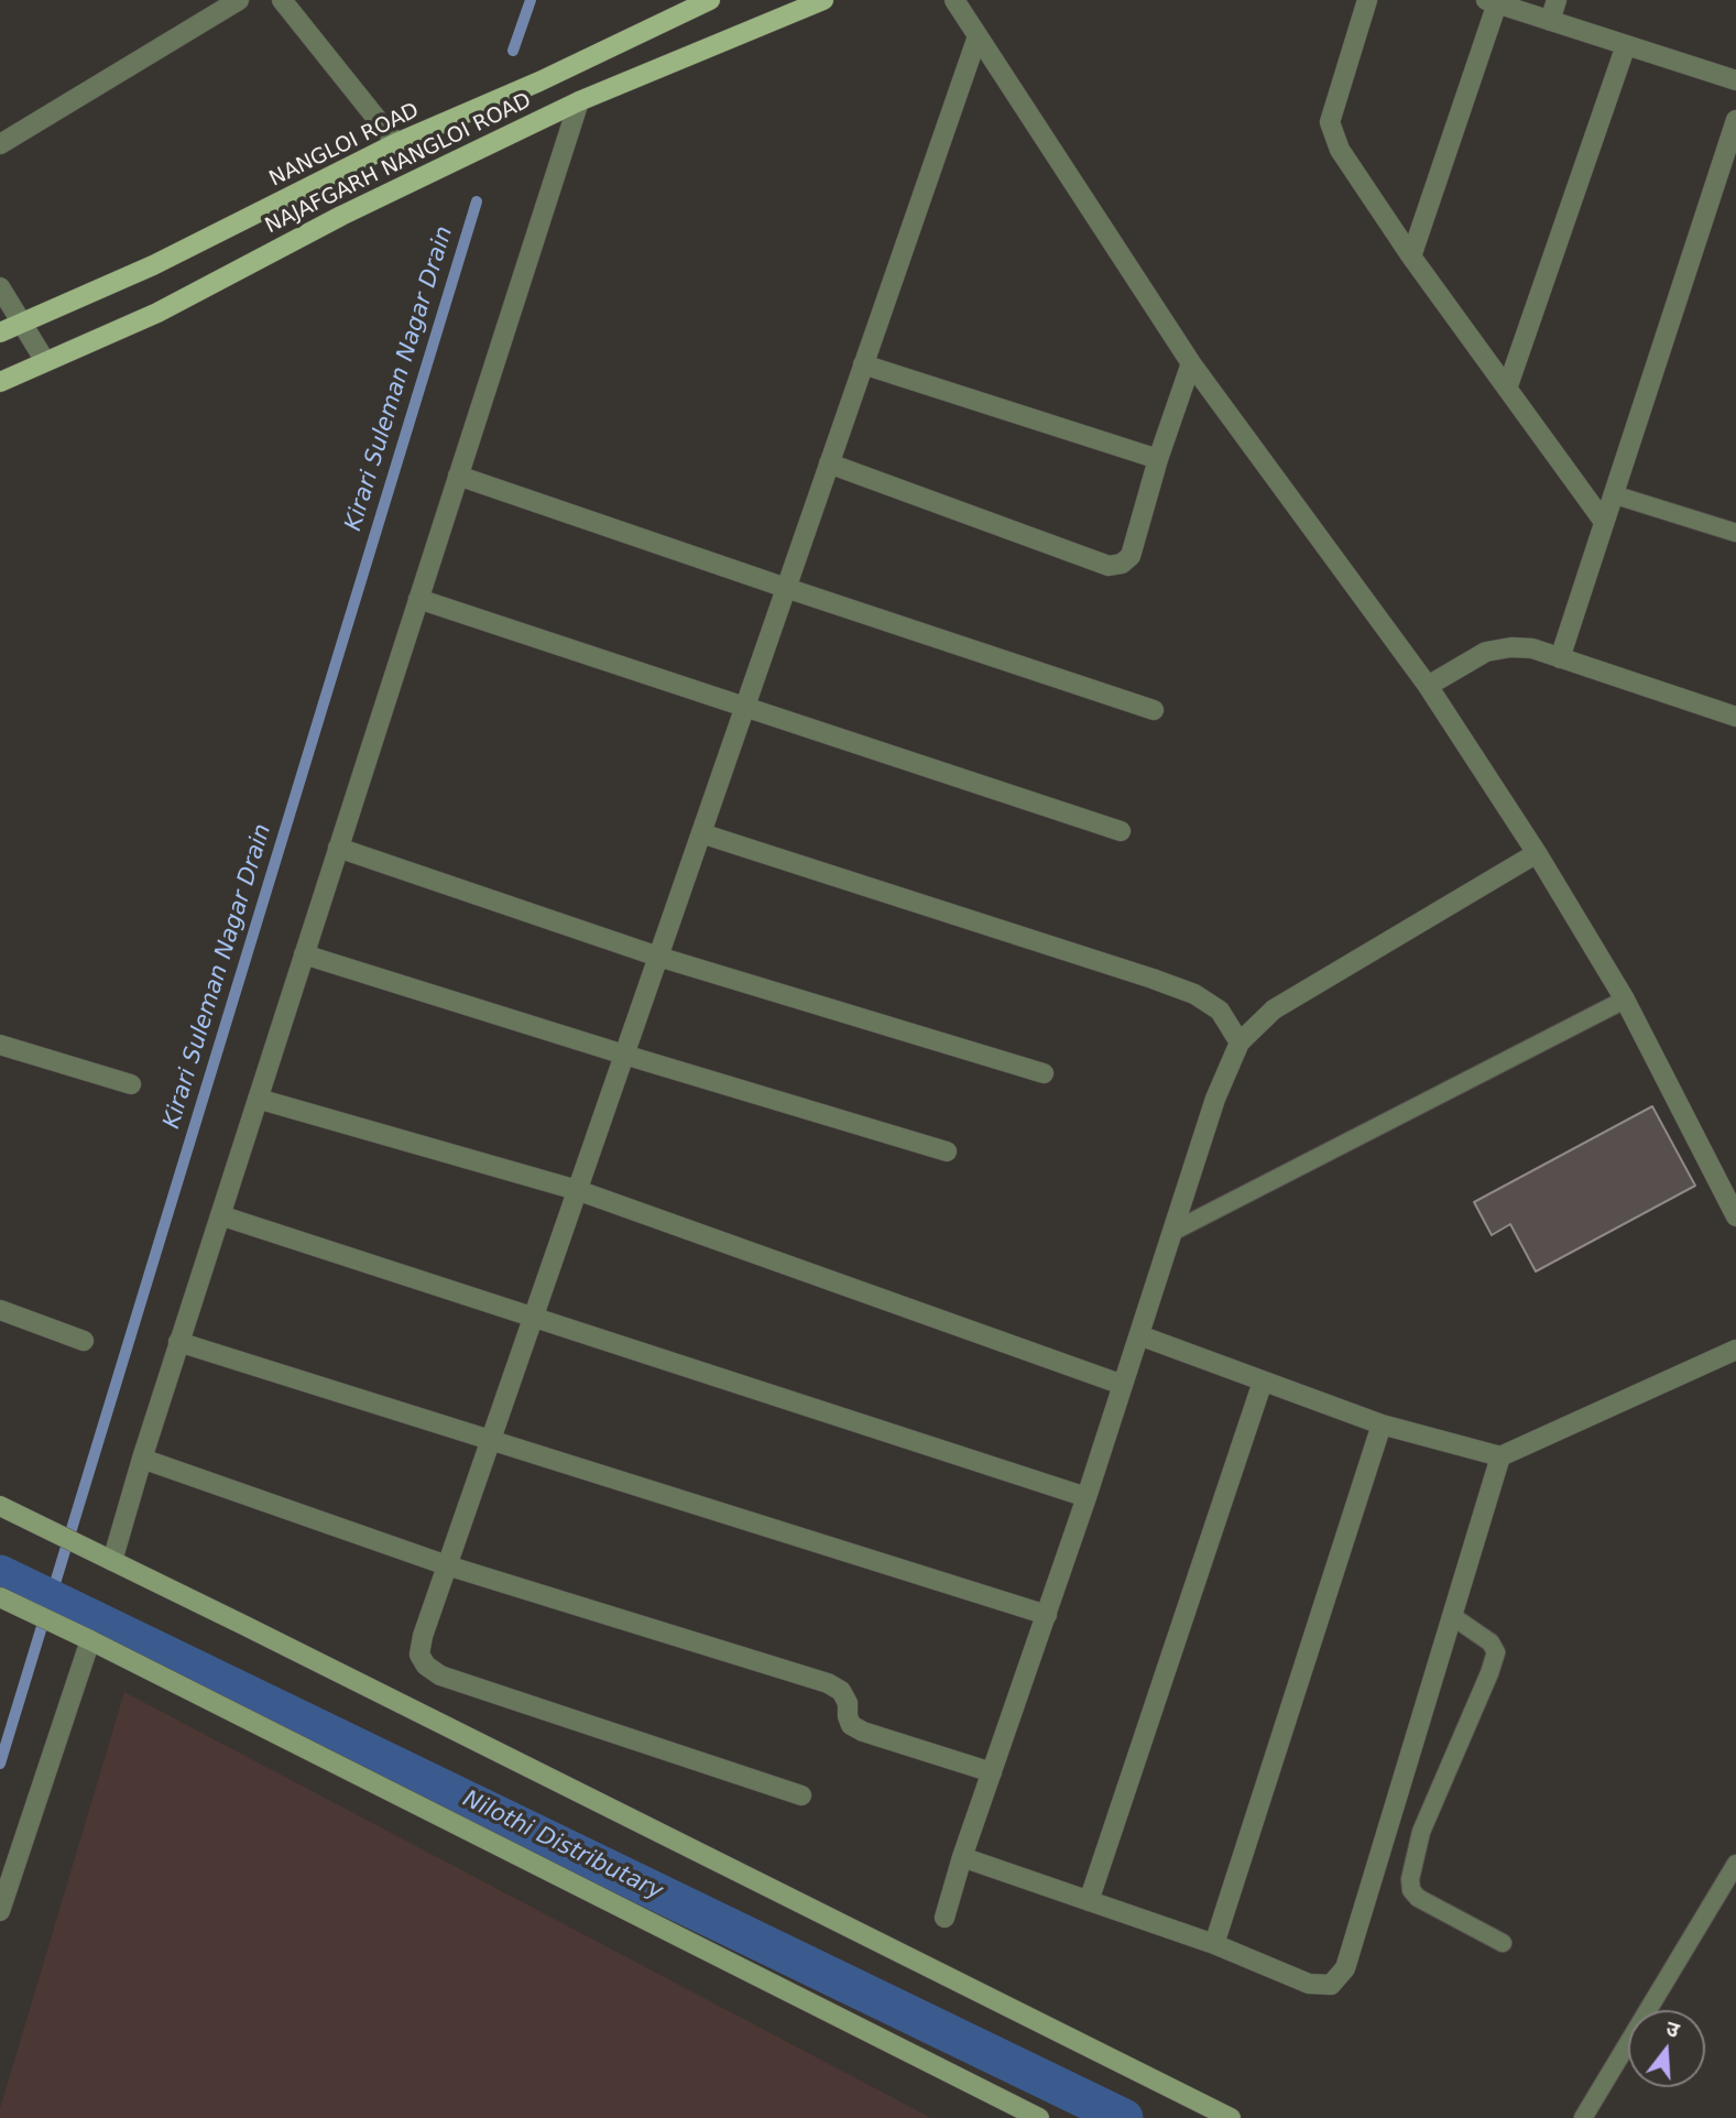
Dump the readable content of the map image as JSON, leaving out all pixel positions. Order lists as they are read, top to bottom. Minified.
{"streets":{"main road":["NANGLOI ROAD","NAJAFGARH NANGLOI ROAD"]},"water":["Kirari Suleman Nagar Drain","Nilothi Distributary"],"north":"top"}
